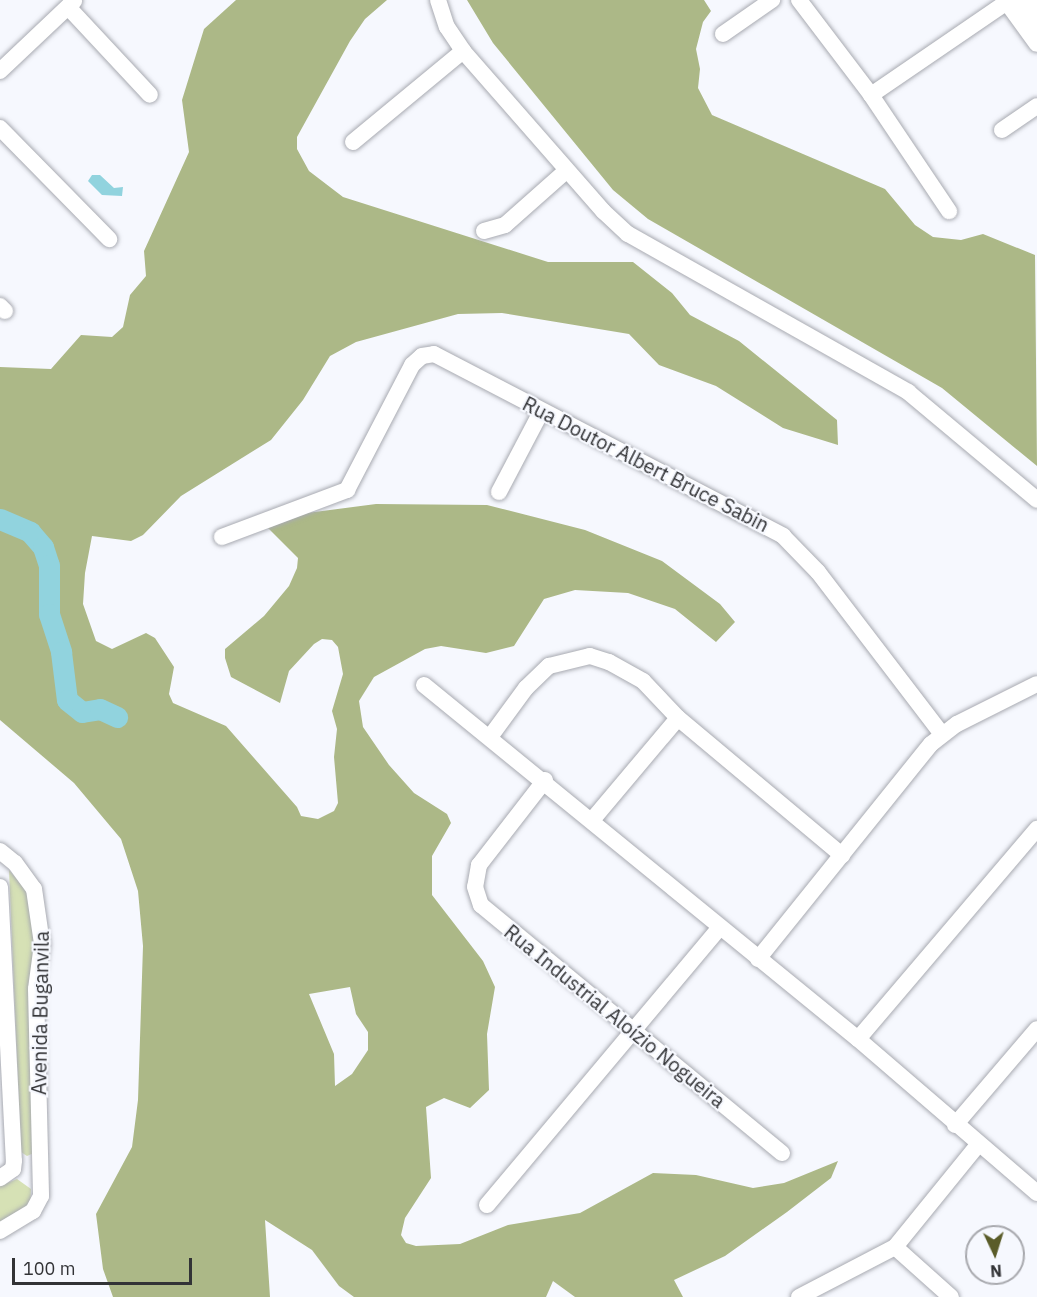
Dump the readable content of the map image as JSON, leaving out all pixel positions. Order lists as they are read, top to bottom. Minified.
{"streets":{"street":["Rua Doutor Albert Bruce Sabin","Avenida Buganvila","Rua Industrial Aloízio Nogueira"]},"scale_bar":"100 m","north":"bottom"}
